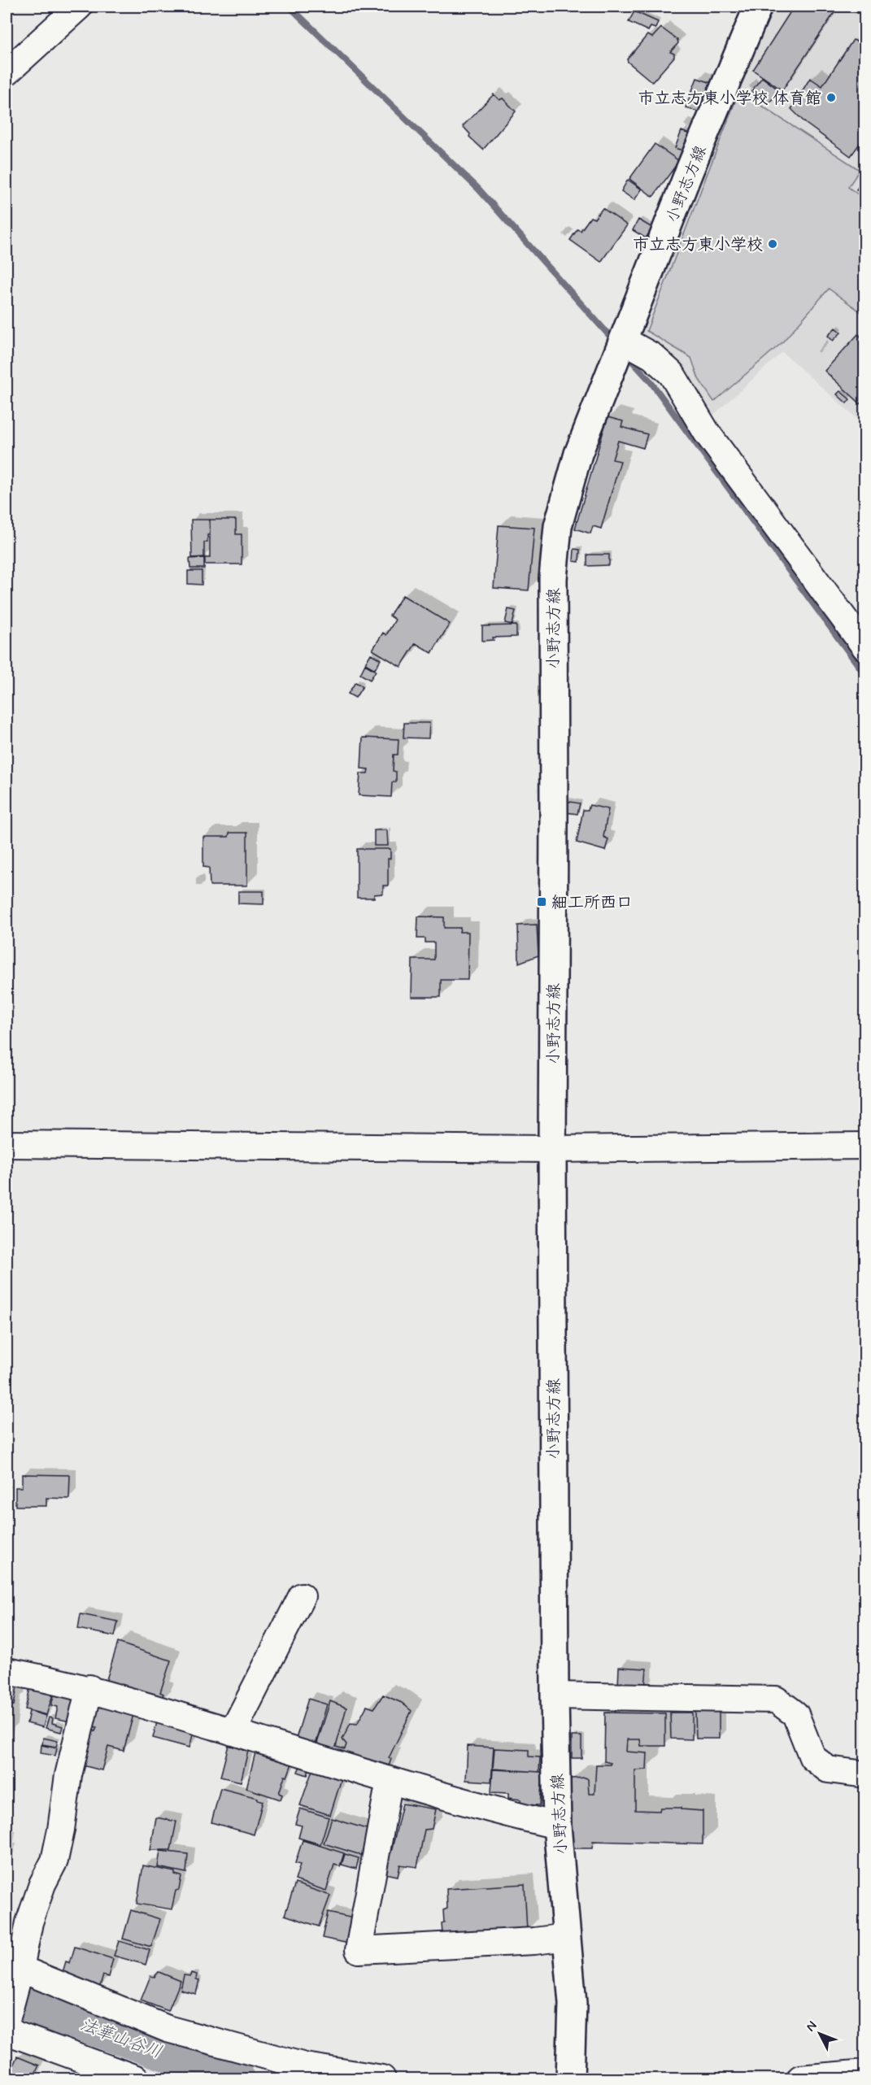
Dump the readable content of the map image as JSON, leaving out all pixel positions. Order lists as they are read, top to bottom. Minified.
{"streets":{"main road":["小野志方線"]},"water":["法華山谷川"],"places":{"other":["市立志方東小学校 体育館","市立志方東小学校"],"transit":["細工所西口"]},"north":"top left"}
